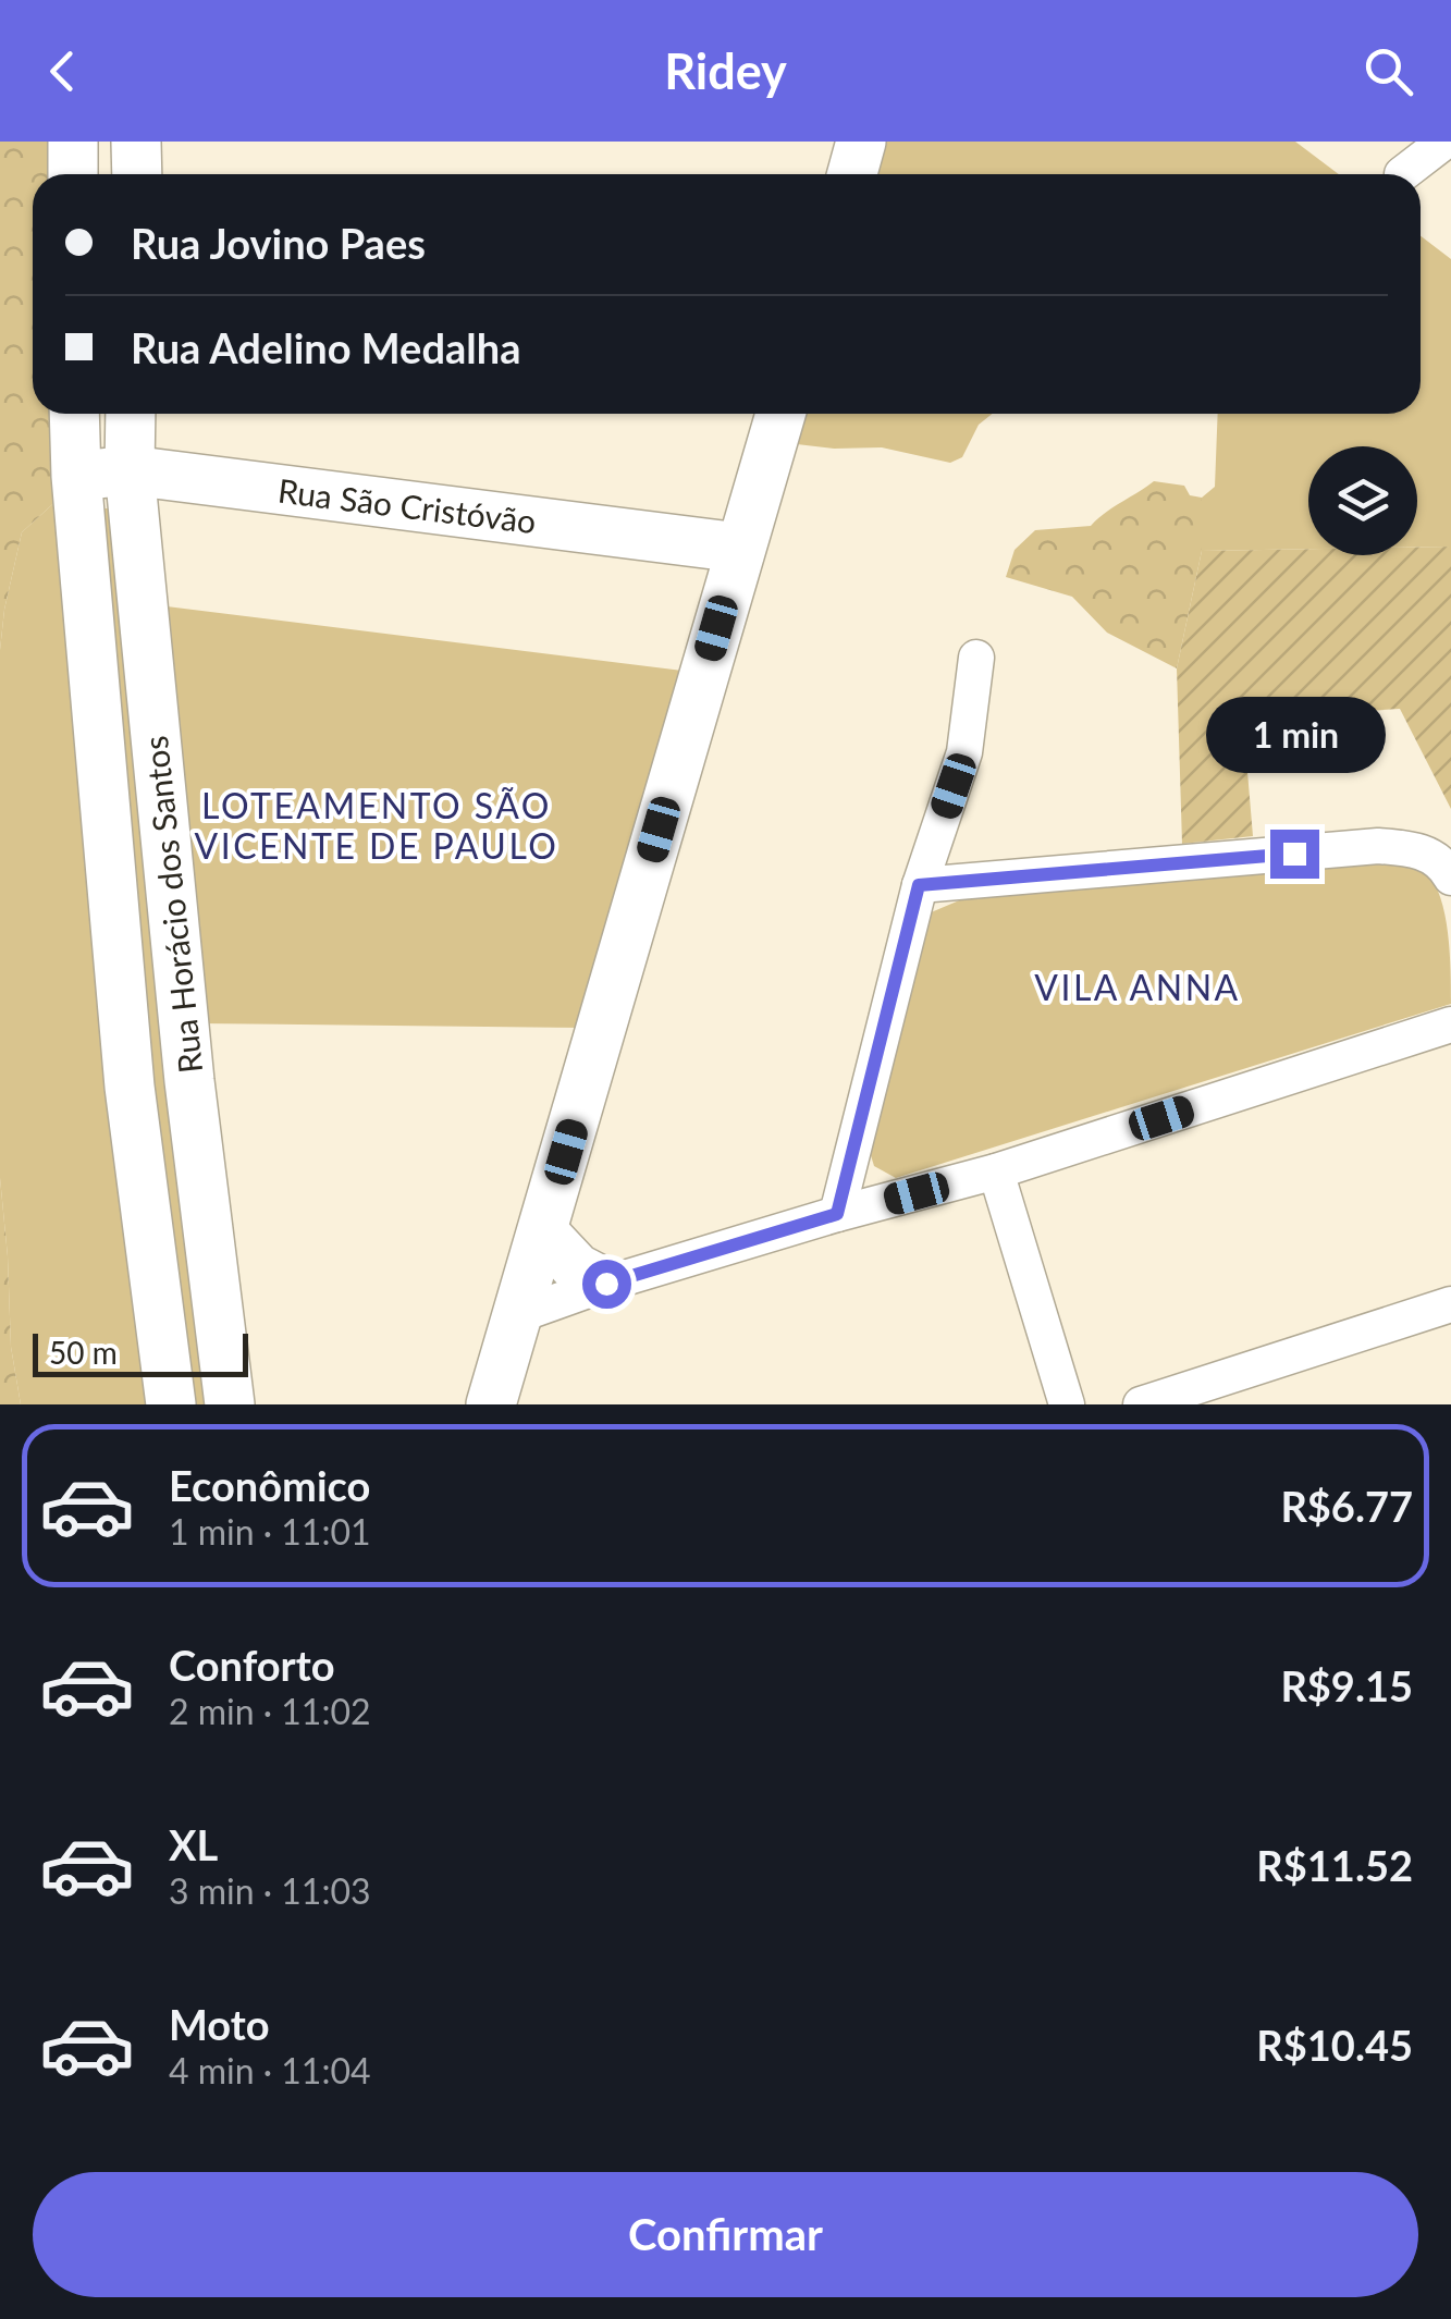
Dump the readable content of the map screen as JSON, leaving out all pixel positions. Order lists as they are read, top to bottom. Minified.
{"streets":{"main road":["Rua São Cristóvão","Rua Horácio dos Santos"]},"crossings":[["Rua São Cristóvão","Rua Horácio dos Santos"]],"districts":["LOTEAMENTO SÃO VICENTE DE PAULO","VILA ANNA"],"scale_bar":"50 m","page":{"header":"Ridey","banner":["Rua Jovino Paes","Rua Adelino Medalha"],"bubble":"1 min","scale":"50 m","list":[{"name":"Econômico","note":"1 min · 11:01","value":"R$6.77"},{"name":"Conforto","note":"2 min · 11:02","value":"R$9.15"},{"name":"XL","note":"3 min · 11:03","value":"R$11.52"},{"name":"Moto","note":"4 min · 11:04","value":"R$10.45"}],"buttons":"Confirmar"}}
